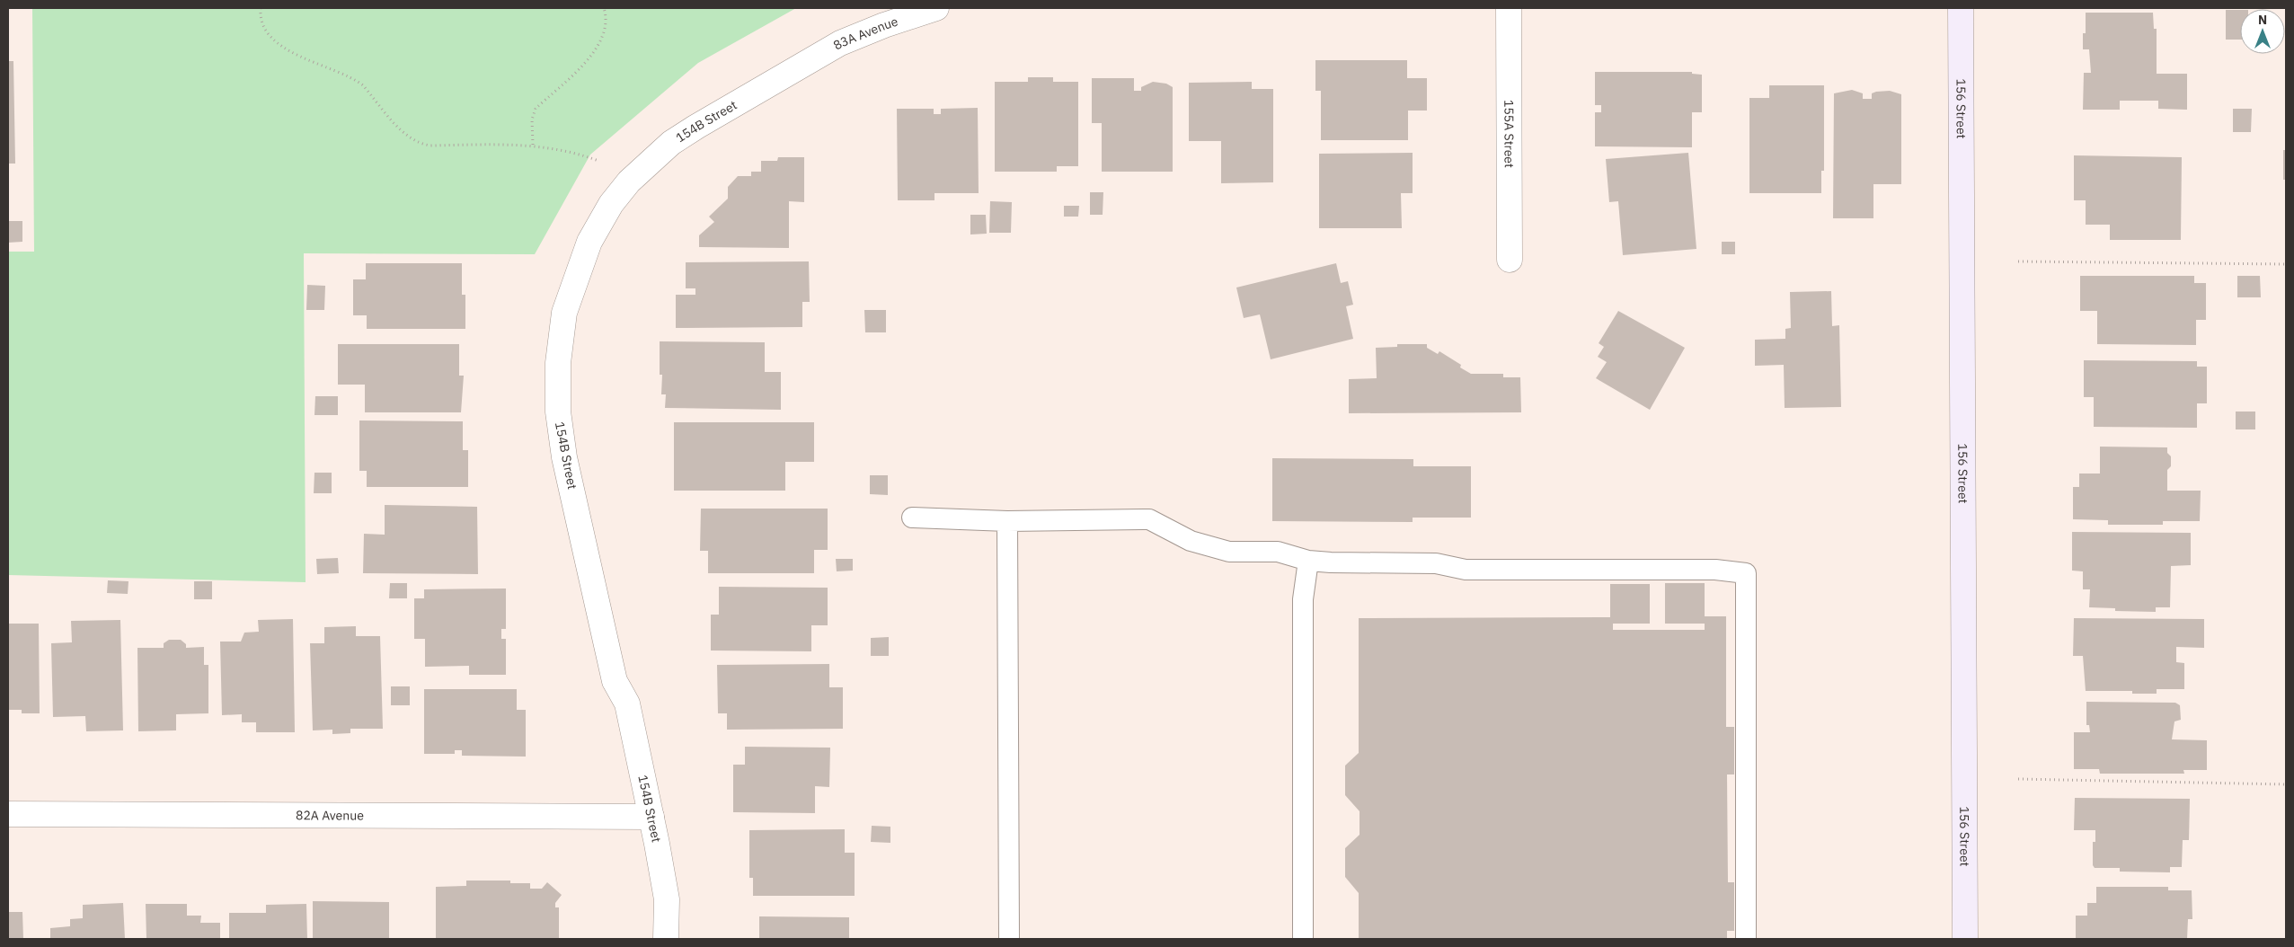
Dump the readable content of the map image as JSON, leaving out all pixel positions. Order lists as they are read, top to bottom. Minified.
{"streets":{"street":["83A Avenue","156 Street","154B Street","155A Street","82A Avenue"]},"crossings":[["83A Avenue","154B Street"],["154B Street","82A Avenue"]],"north":"top"}
